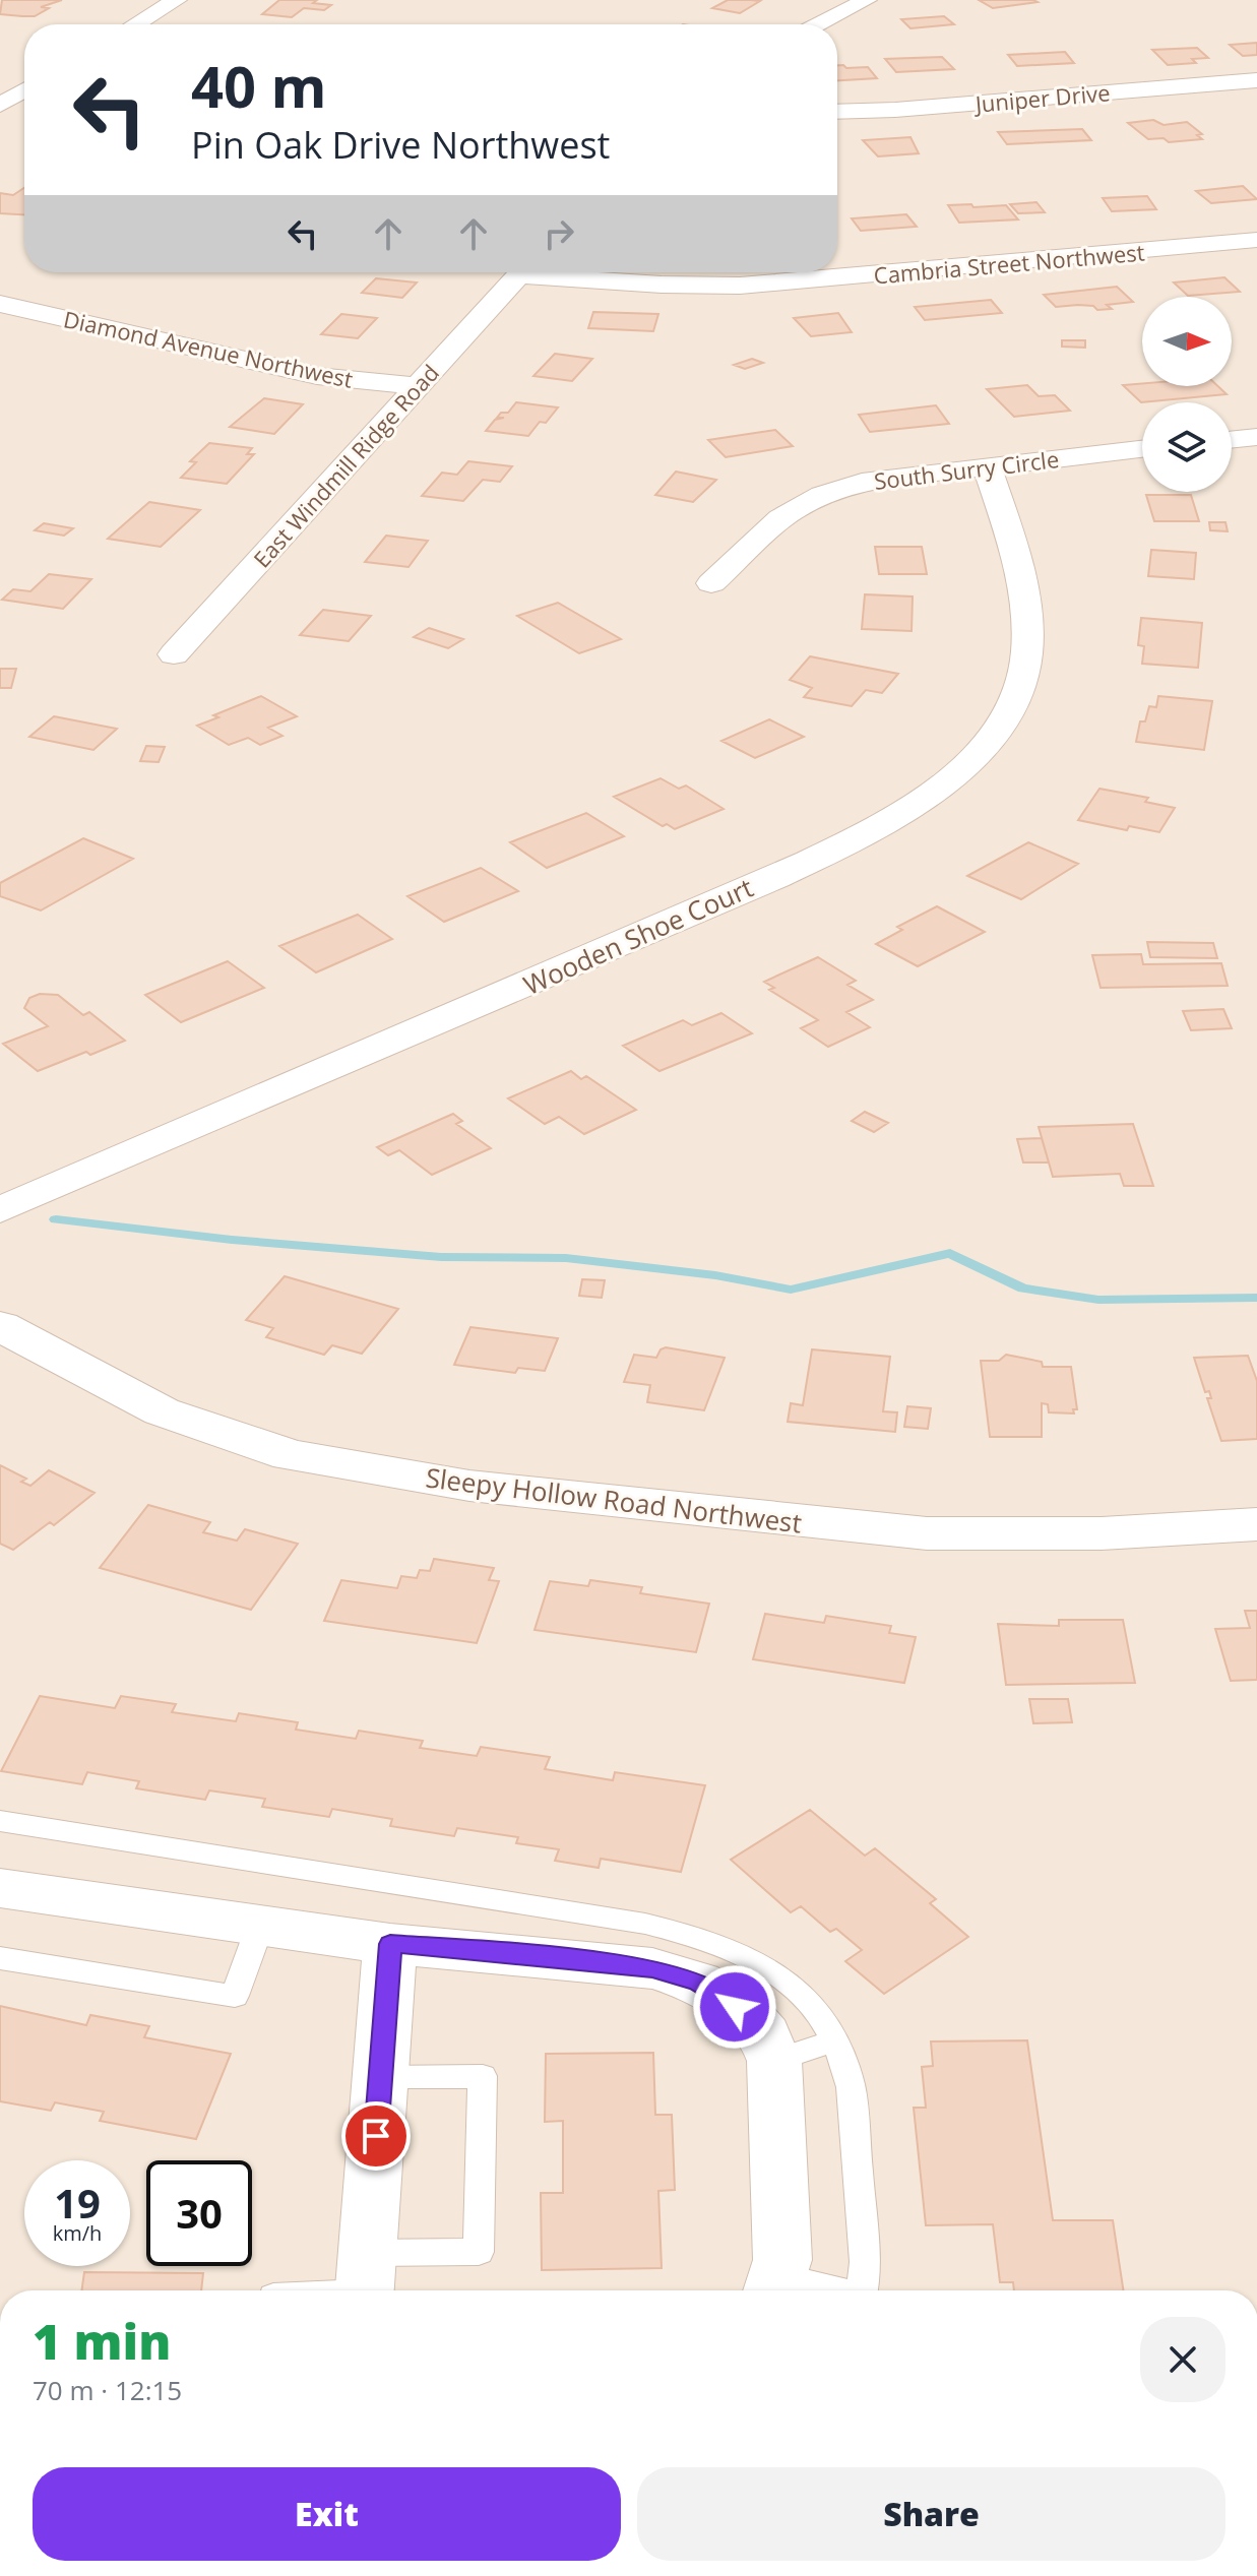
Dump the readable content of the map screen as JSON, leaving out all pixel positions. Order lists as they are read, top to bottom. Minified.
{"streets":{"street":["Juniper Drive","Cambria Street Northwest","Diamond Avenue Northwest","East Windmill Ridge Road","South Surry Circle","Wooden Shoe Court","Sleepy Hollow Road Northwest"]},"crossings":[["Diamond Avenue Northwest","East Windmill Ridge Road"],["South Surry Circle","Wooden Shoe Court"]],"north":"right","page":{"turn":["40 m","Pin Oak Drive Northwest"],"speed":"19 km/h","limit":"30","heading":["1 min","70 m · 12:15"],"buttons":["Exit","Share"]}}
